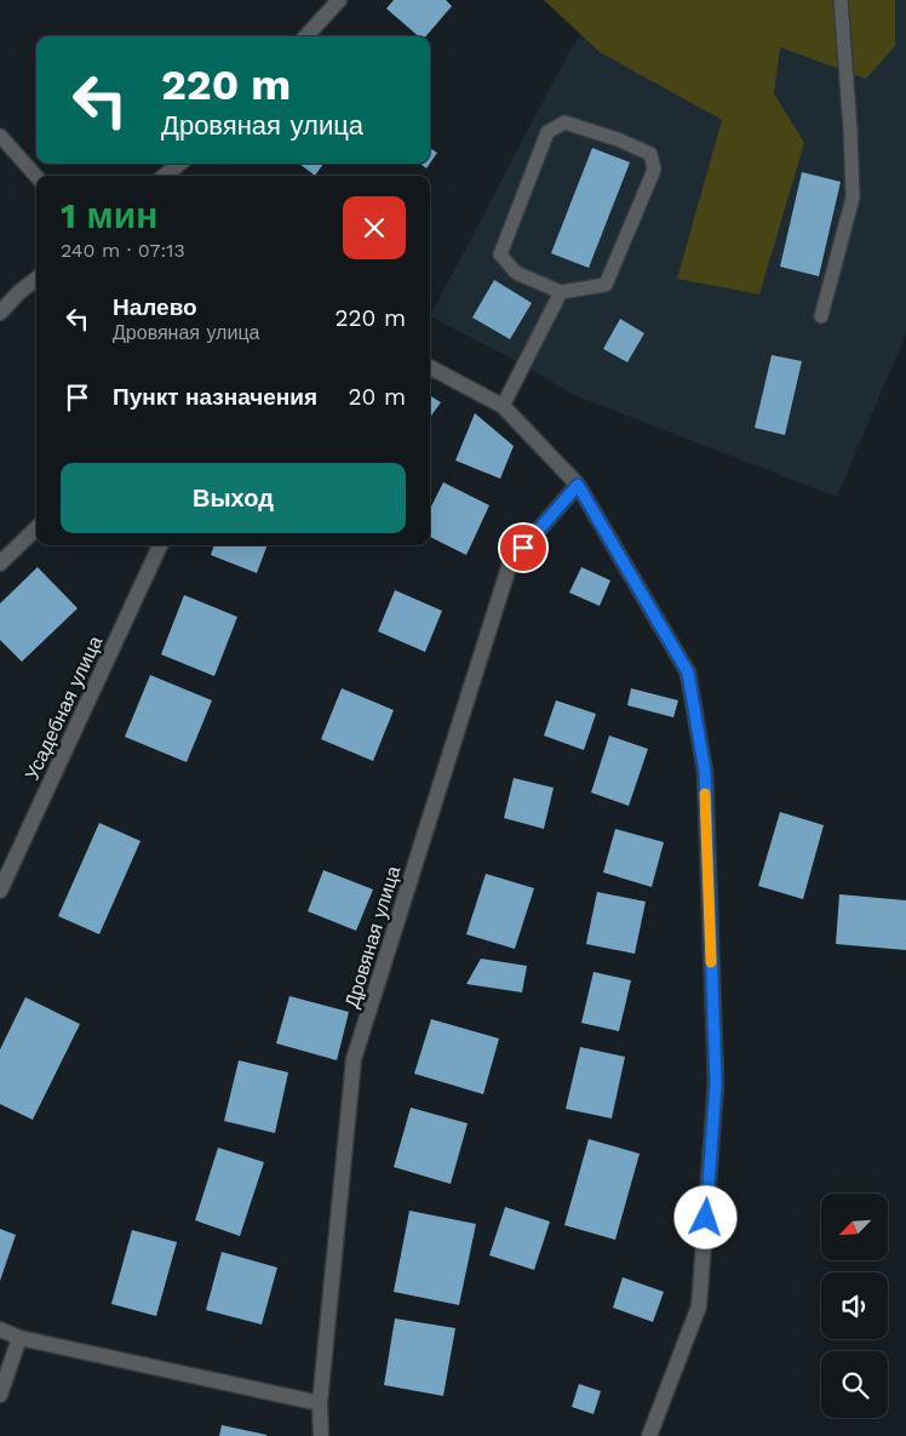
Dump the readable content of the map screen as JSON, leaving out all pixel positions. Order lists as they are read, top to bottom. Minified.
{"streets":{"street":["Усадебная улица","Дровяная улица"]},"north":"bottom left","page":{"turn":["220 m","Дровяная улица"],"heading":["1 мин","240 m · 07:13"],"list":[{"name":"Налево","note":"Дровяная улица","value":"220 m"},{"name":"Пункт назначения","value":"20 m"}],"buttons":"Выход"}}
